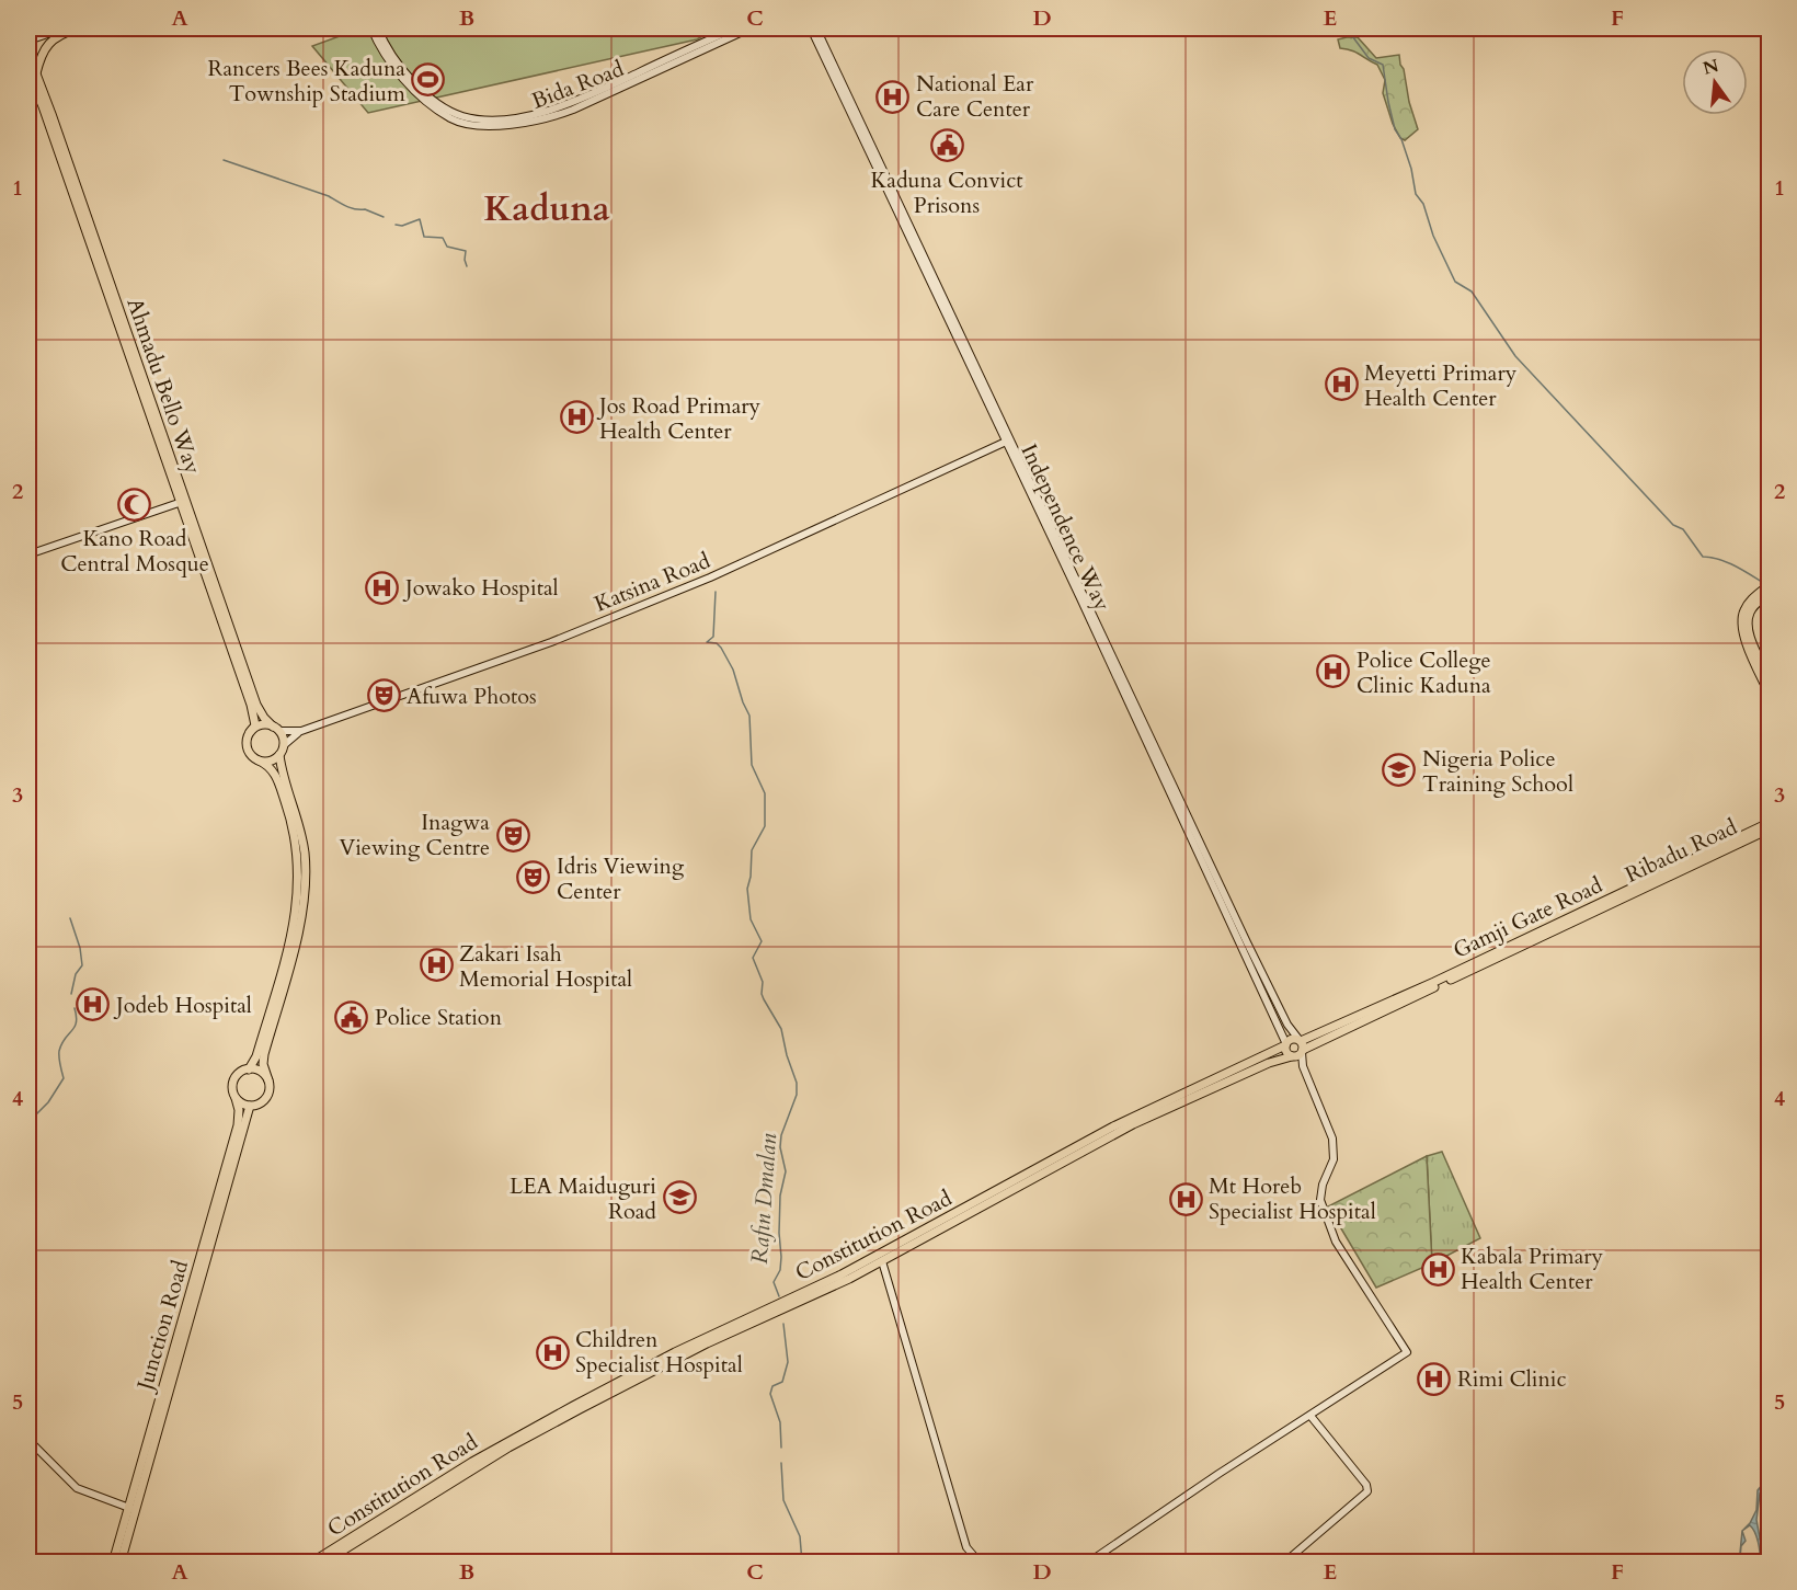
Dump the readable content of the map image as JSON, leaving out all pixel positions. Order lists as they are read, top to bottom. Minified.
{"streets":{"main road":["Ahmadu Bello Way","Ribadu Road","Gamji Gate Road","Constitution Road","Junction Road"],"street":["Bida Road","Independence Way","Katsina Road"]},"crossings":[["Ahmadu Bello Way","Katsina Road"],["Independence Way","Katsina Road"],["Independence Way","Ribadu Road"],["Independence Way","Gamji Gate Road"],["Independence Way","Constitution Road"],["Ribadu Road","Gamji Gate Road"],["Ribadu Road","Constitution Road"],["Gamji Gate Road","Constitution Road"]],"districts":["Kaduna"],"water":["Rafin Dmalan"],"places":{"sports":["Rancers Bees Kaduna Township Stadium"],"hospital":["National Ear Care Center","Meyetti Primary Health Center","Jos Road Primary Health Center","Jowako Hospital","Police College Clinic Kaduna","Zakari Isah Memorial Hospital","Jodeb Hospital","Mt Horeb Specialist Hospital","Kabala Primary Health Center","Children Specialist Hospital","Rimi Clinic"],"public building":["Kaduna Convict Prisons","Police Station"],"mosque":["Kano Road Central Mosque"],"theatre":["Afuwa Photos","Inagwa Viewing Centre","Idris Viewing Center"],"school or university":["Nigeria Police Training School","LEA Maiduguri Road"]},"north":"top","grid":{"columns":["A","B","C","D","E","F"],"rows":["1","2","3","4","5"]}}
